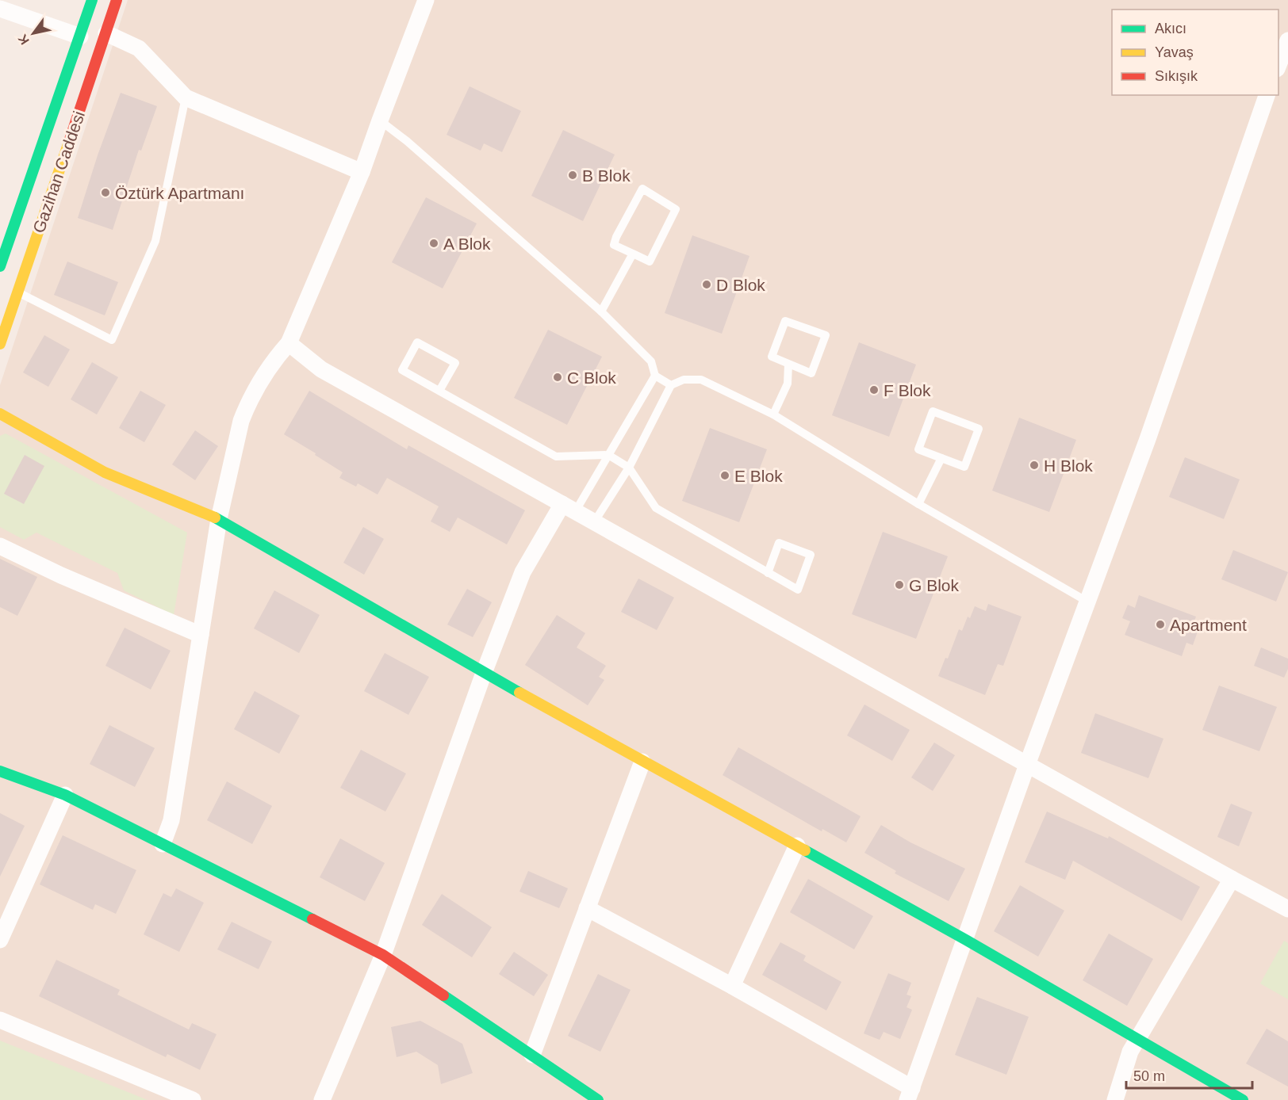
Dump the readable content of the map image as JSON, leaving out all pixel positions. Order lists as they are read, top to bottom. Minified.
{"streets":{"street":["Gazihan Caddesi"]},"places":["B Blok","Öztürk Apartmanı","A Blok","D Blok","C Blok","F Blok","H Blok","E Blok","G Blok","Apartment"],"legend":["Akıcı","Yavaş","Sıkışık"],"scale_bar":"50 m","north":"bottom left"}
